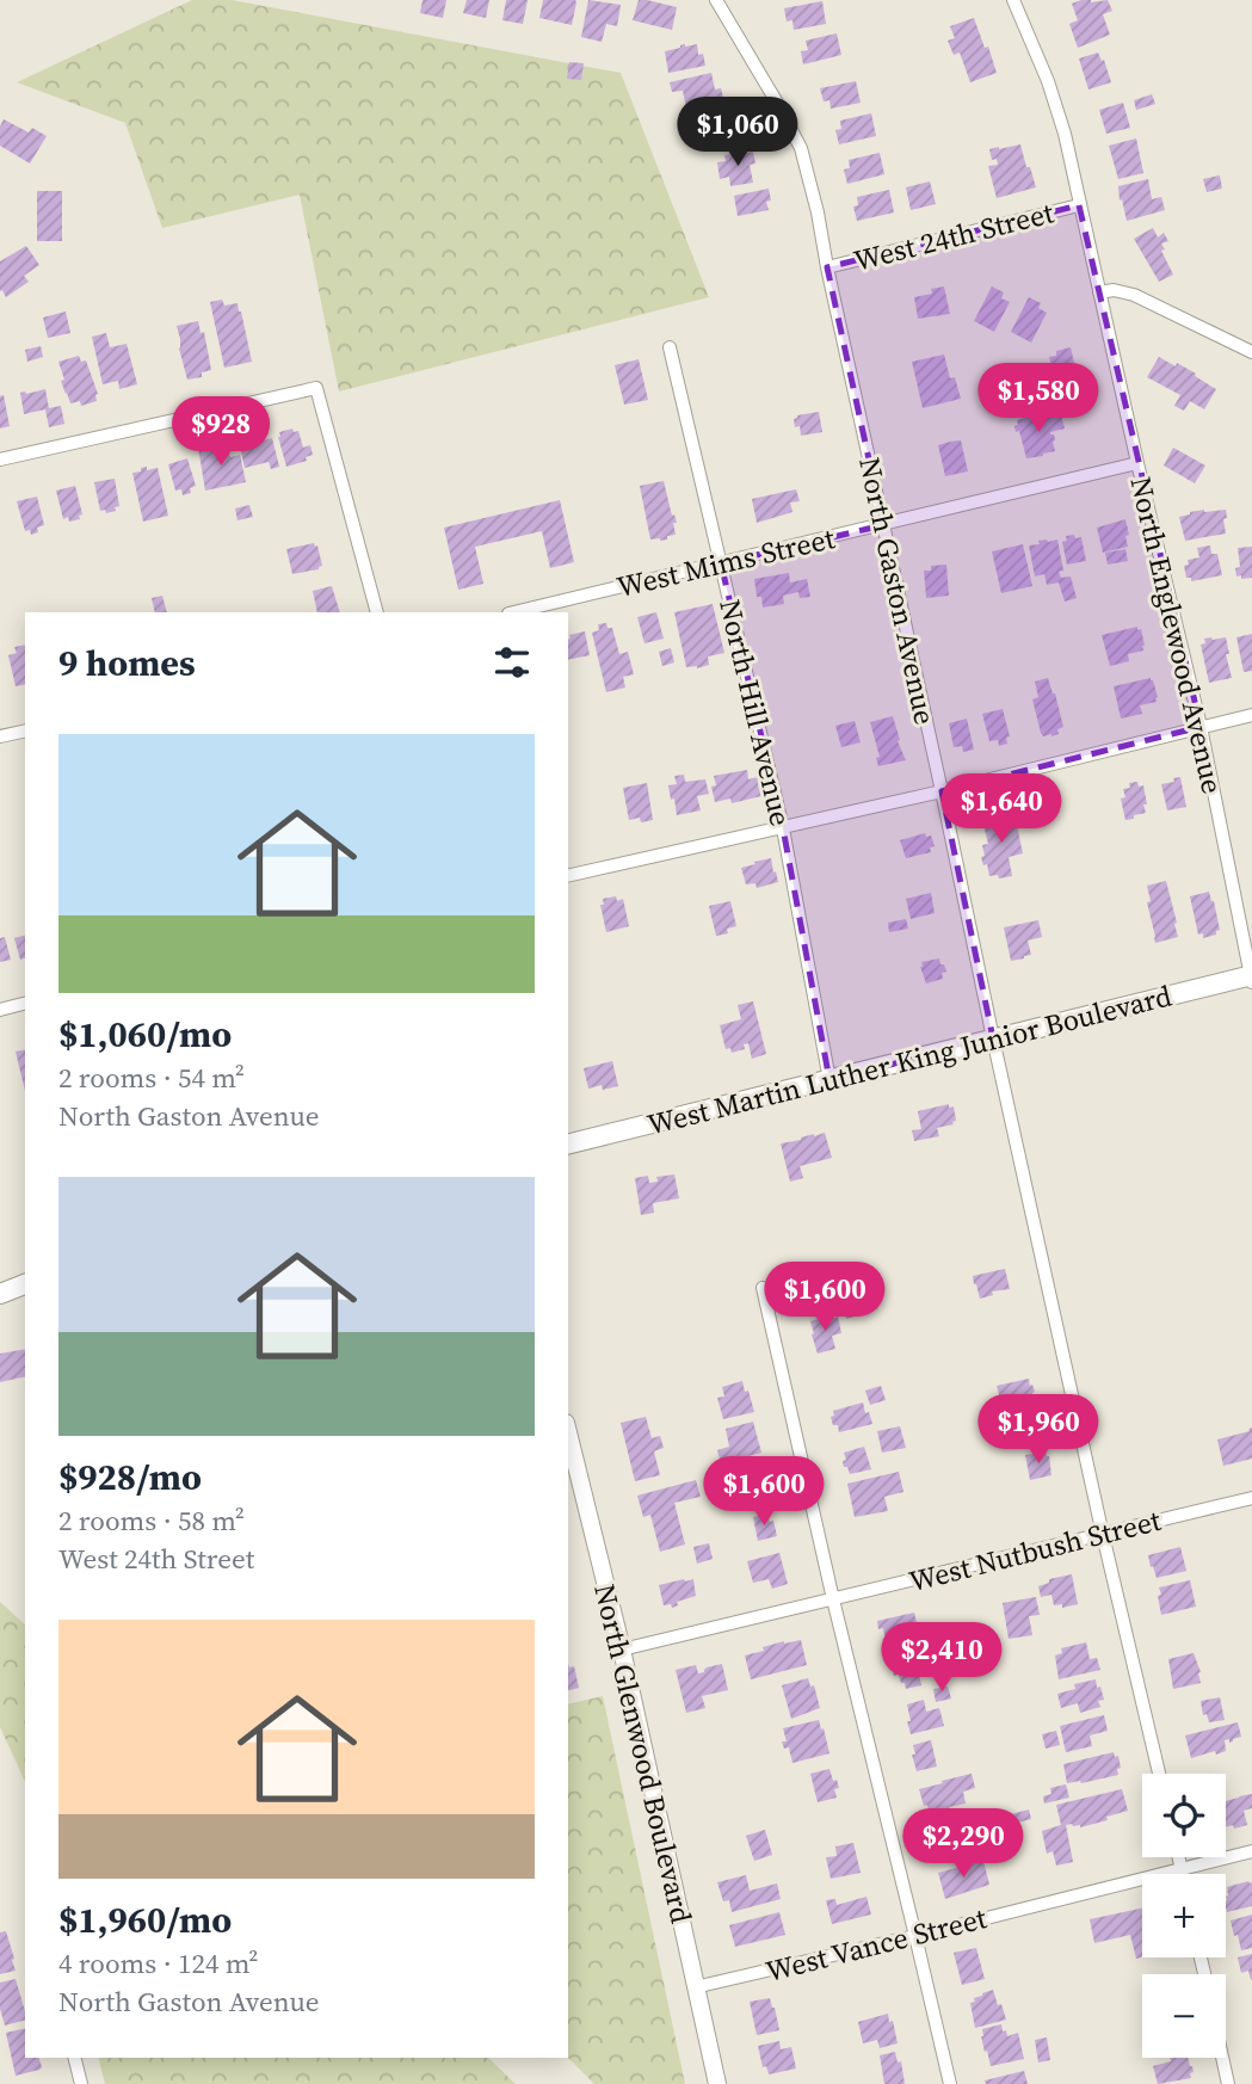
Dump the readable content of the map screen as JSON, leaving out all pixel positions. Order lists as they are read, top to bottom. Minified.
{"streets":{"main road":["West Martin Luther King Junior Boulevard"],"street":["West 24th Street","West Mims Street","North Gaston Avenue","North Englewood Avenue","North Hill Avenue","West Nutbush Street","North Glenwood Boulevard","West Vance Street"]},"crossings":[["West 24th Street","North Gaston Avenue"],["West 24th Street","North Englewood Avenue"],["West Mims Street","North Gaston Avenue"],["West Mims Street","North Englewood Avenue"],["West Mims Street","North Hill Avenue"],["North Gaston Avenue","West Martin Luther King Junior Boulevard"],["North Gaston Avenue","West Nutbush Street"],["North Englewood Avenue","West Martin Luther King Junior Boulevard"],["North Hill Avenue","West Martin Luther King Junior Boulevard"],["West Nutbush Street","North Glenwood Boulevard"],["North Glenwood Boulevard","West Vance Street"]],"page":{"price":["$1,060","$1,580","$928","$1,640","$1,600","$1,960","$1,600","$2,410","$2,290"],"heading":"9 homes","list":[{"name":"$1,060/mo","note":"2 rooms · 54 m² · North Gaston Avenue"},{"name":"$928/mo","note":"2 rooms · 58 m² · West 24th Street"},{"name":"$1,960/mo","note":"4 rooms · 124 m² · North Gaston Avenue"}],"map_buttons":["+","−"]}}
